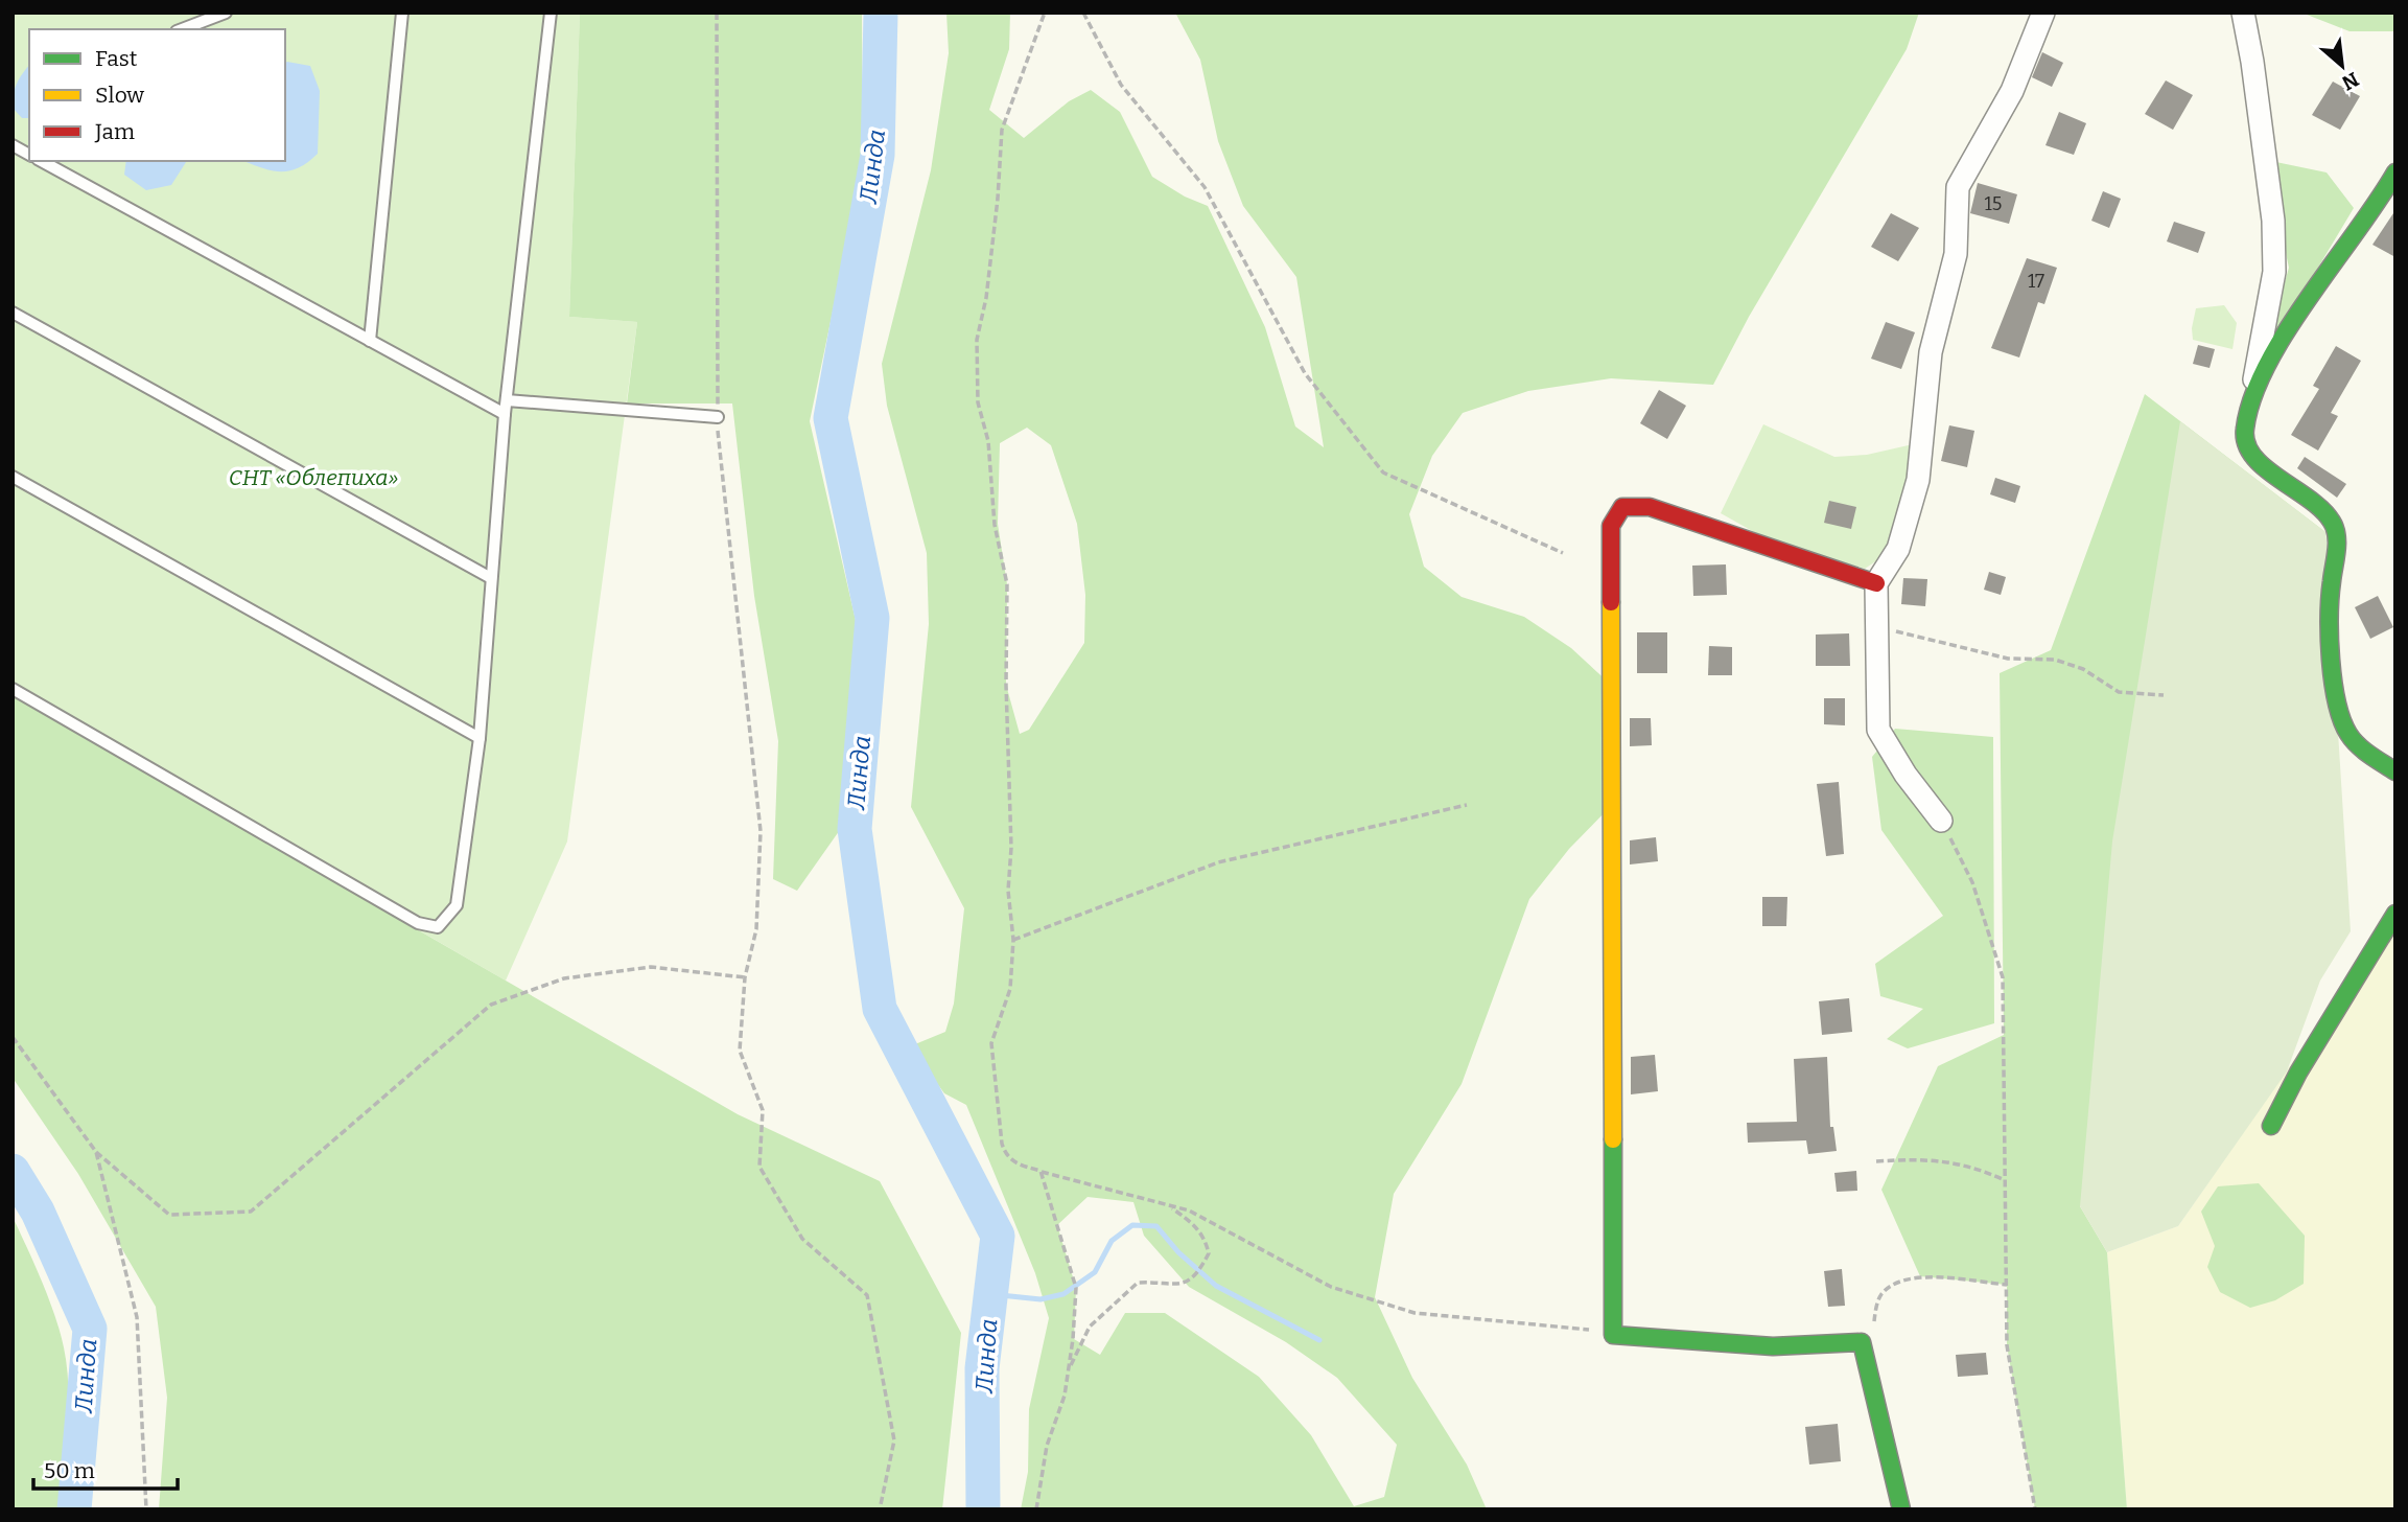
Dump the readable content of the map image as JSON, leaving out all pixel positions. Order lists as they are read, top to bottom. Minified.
{"water":["Линда"],"parks":["СНТ «Облепиха»"],"house_numbers":["15","17"],"legend":["Fast","Slow","Jam"],"scale_bar":"50 m","north":"bottom right"}
